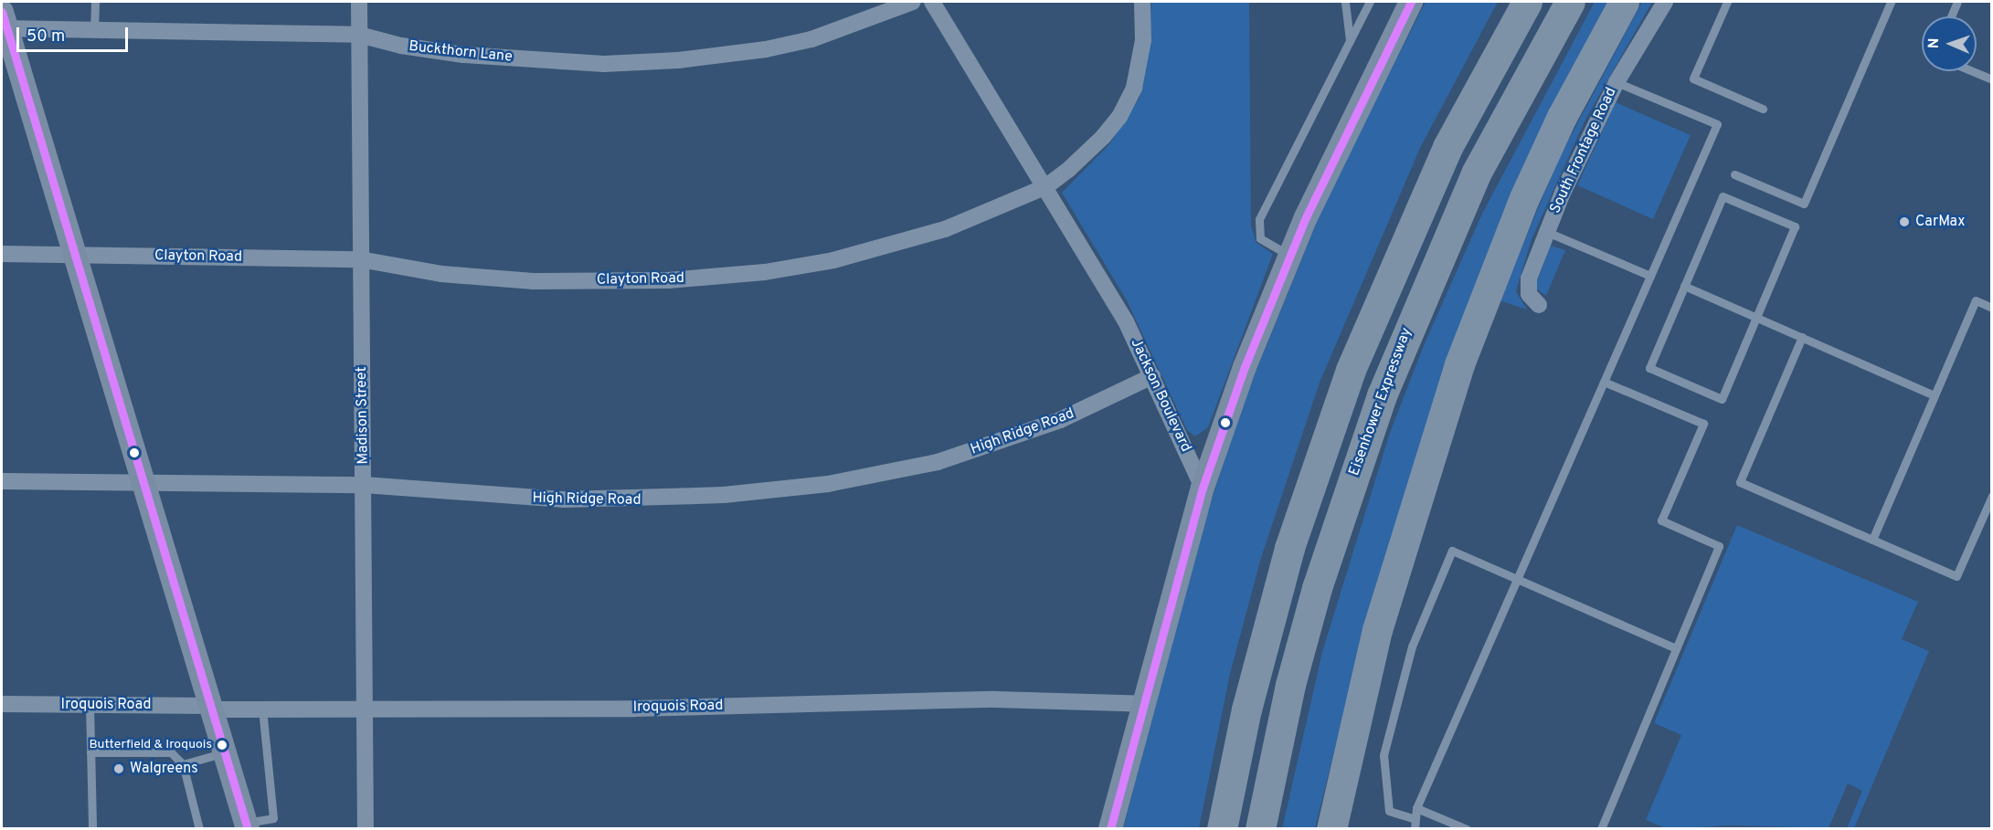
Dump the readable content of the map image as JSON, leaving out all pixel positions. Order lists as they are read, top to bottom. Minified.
{"streets":{"highway":["Eisenhower Expressway"],"street":["Buckthorn Lane","South Frontage Road","Clayton Road","Jackson Boulevard","Madison Street","High Ridge Road","Iroquois Road"]},"crossings":[["Buckthorn Lane","Madison Street"],["Clayton Road","Jackson Boulevard"],["Clayton Road","Madison Street"],["Jackson Boulevard","High Ridge Road"],["Madison Street","High Ridge Road"],["Madison Street","Iroquois Road"]],"places":["CarMax","Butterfield & Iroquois","Walgreens"],"scale_bar":"50 m","north":"left"}
